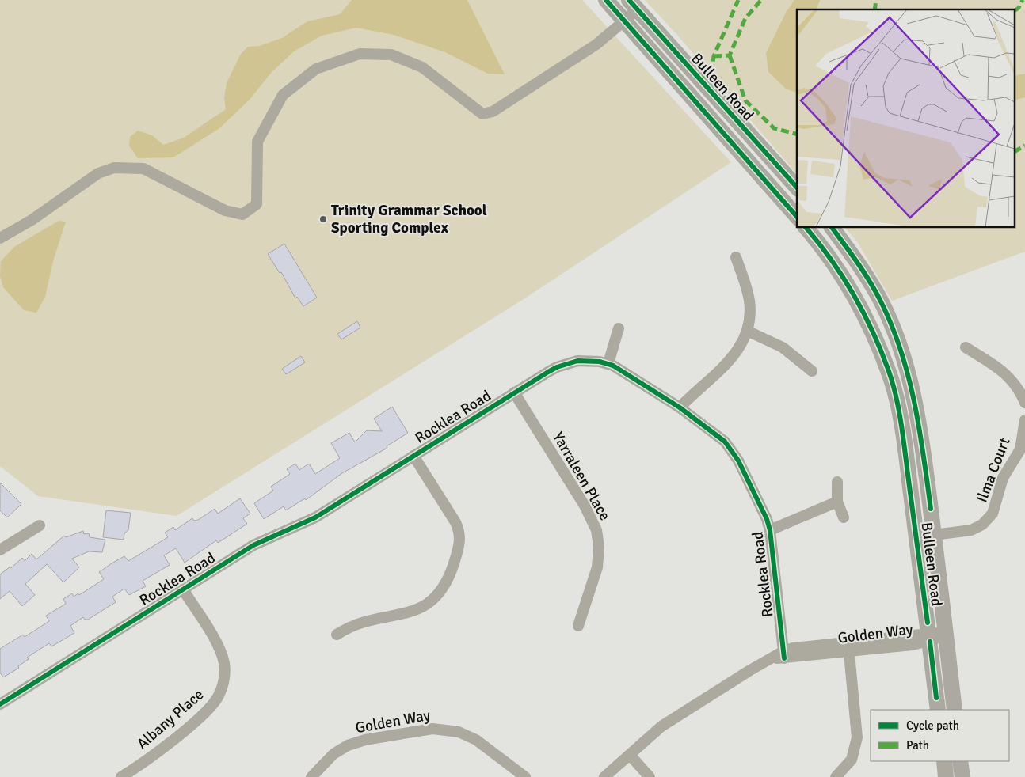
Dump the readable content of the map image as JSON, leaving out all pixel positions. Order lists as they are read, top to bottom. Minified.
{"streets":{"highway":["Bulleen Road"],"street":["Rocklea Road","Ilma Court","Yarraleen Place","Golden Way","Albany Place"]},"crossings":[["Bulleen Road","Ilma Court"],["Bulleen Road","Golden Way"],["Rocklea Road","Yarraleen Place"],["Rocklea Road","Golden Way"],["Rocklea Road","Albany Place"]],"places":["Trinity Grammar School Sporting Complex"],"legend":["Cycle path","Path"]}
